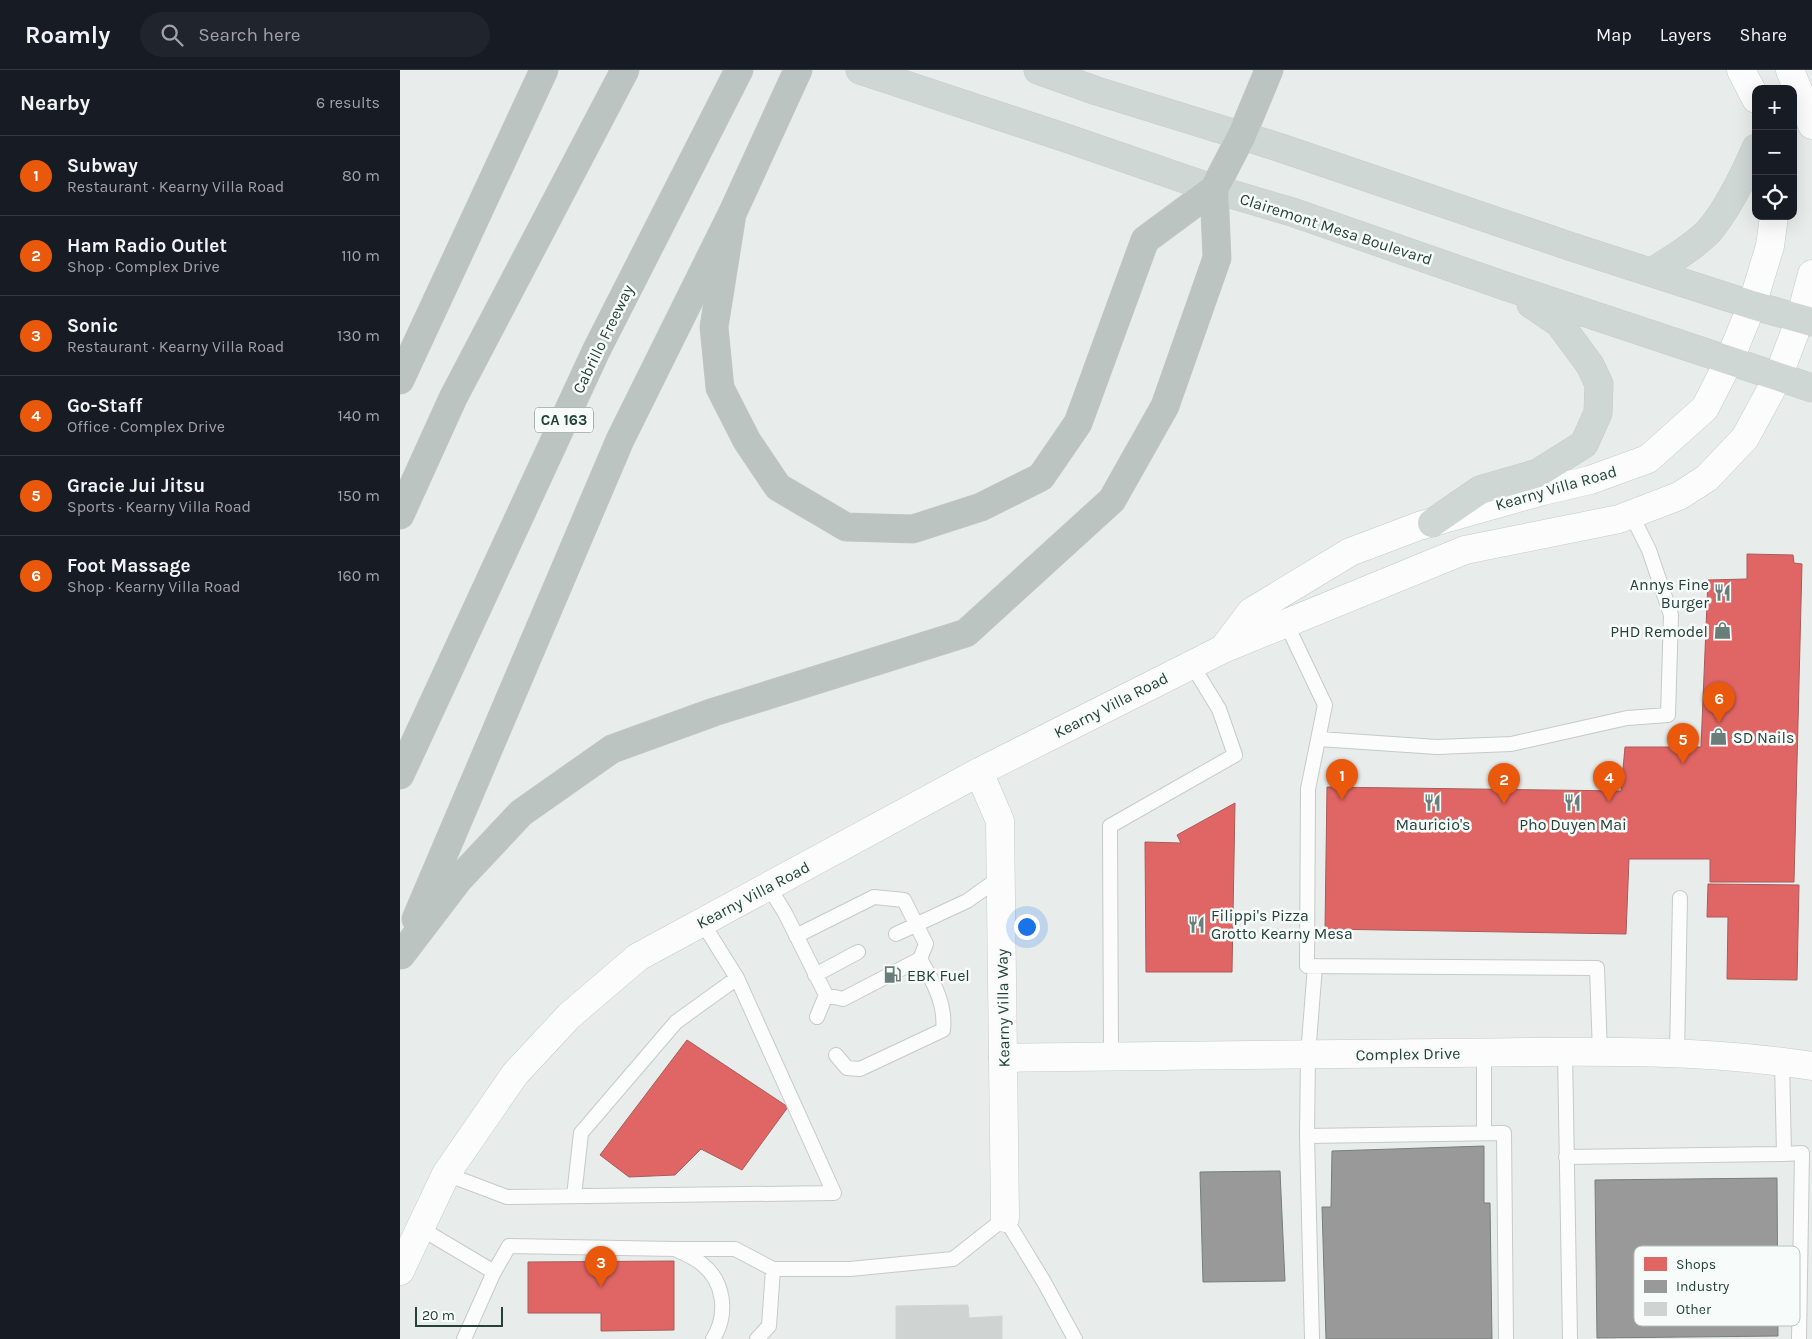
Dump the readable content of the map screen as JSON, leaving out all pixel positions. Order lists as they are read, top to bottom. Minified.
{"streets":{"highway":["Cabrillo Freeway","CA 163"],"main road":["Clairemont Mesa Boulevard","Kearny Villa Road","Kearny Villa Way","Complex Drive"]},"crossings":[["Clairemont Mesa Boulevard","Kearny Villa Road"],["Kearny Villa Road","Kearny Villa Way"],["Kearny Villa Way","Complex Drive"]],"places":{"restaurant":["Annys Fine Burger","Pho Duyen Mai","Mauricio's","Filippi's Pizza Grotto Kearny Mesa"],"shop":["PHD Remodel","SD Nails"],"fuel station":["EBK Fuel"]},"legend":["Shops","Industry","Other"],"scale_bar":"20 m","page":{"header":"Roamly","search":"Search here","nav":["Map","Layers","Share"],"heading":["Nearby","6 results"],"map_buttons":["+","−"],"list":[{"mark":"1","name":"Subway","note":"Restaurant · Kearny Villa Road","value":"80 m"},{"mark":"2","name":"Ham Radio Outlet","note":"Shop · Complex Drive","value":"110 m"},{"mark":"3","name":"Sonic","note":"Restaurant · Kearny Villa Road","value":"130 m"},{"mark":"4","name":"Go-Staff","note":"Office · Complex Drive","value":"140 m"},{"mark":"5","name":"Gracie Jui Jitsu","note":"Sports · Kearny Villa Road","value":"150 m"},{"mark":"6","name":"Foot Massage","note":"Shop · Kearny Villa Road","value":"160 m"}],"pins":["6","5","1","4","2","3"],"scale":"20 m"}}
